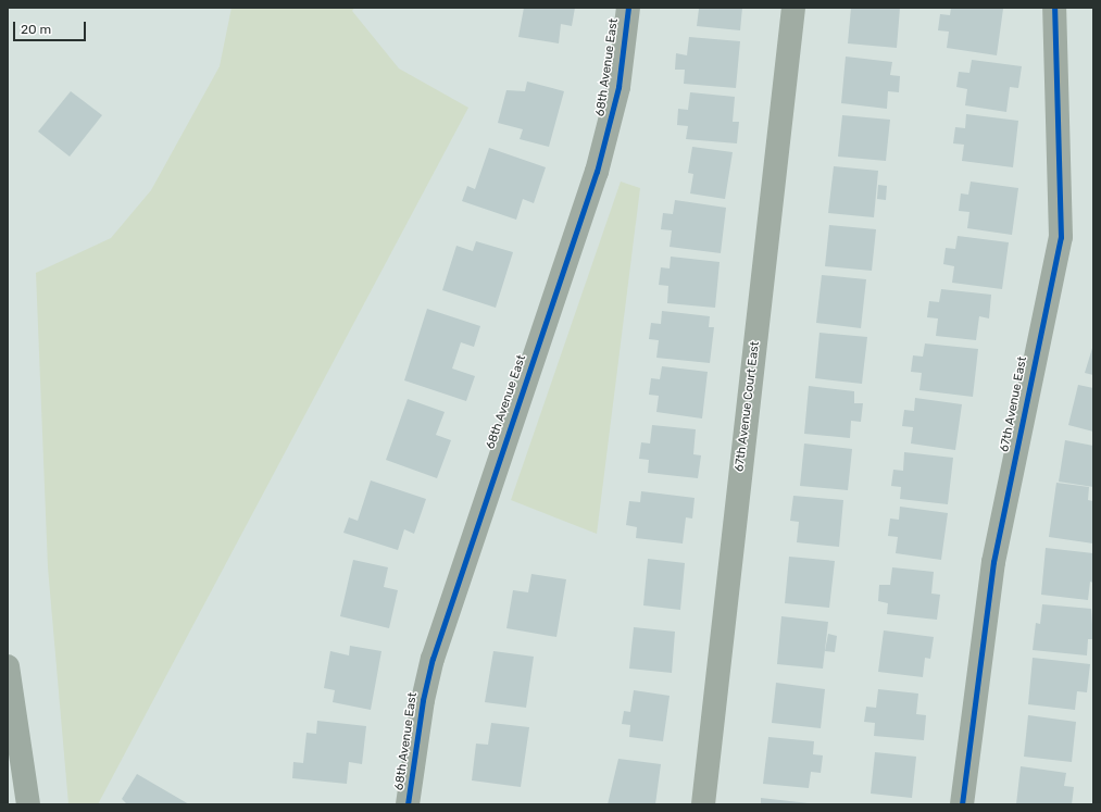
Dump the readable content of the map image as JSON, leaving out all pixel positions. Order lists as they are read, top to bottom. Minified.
{"streets":{"street":["68th Avenue East","67th Avenue East","67th Avenue Court East"]},"scale_bar":"20 m"}
